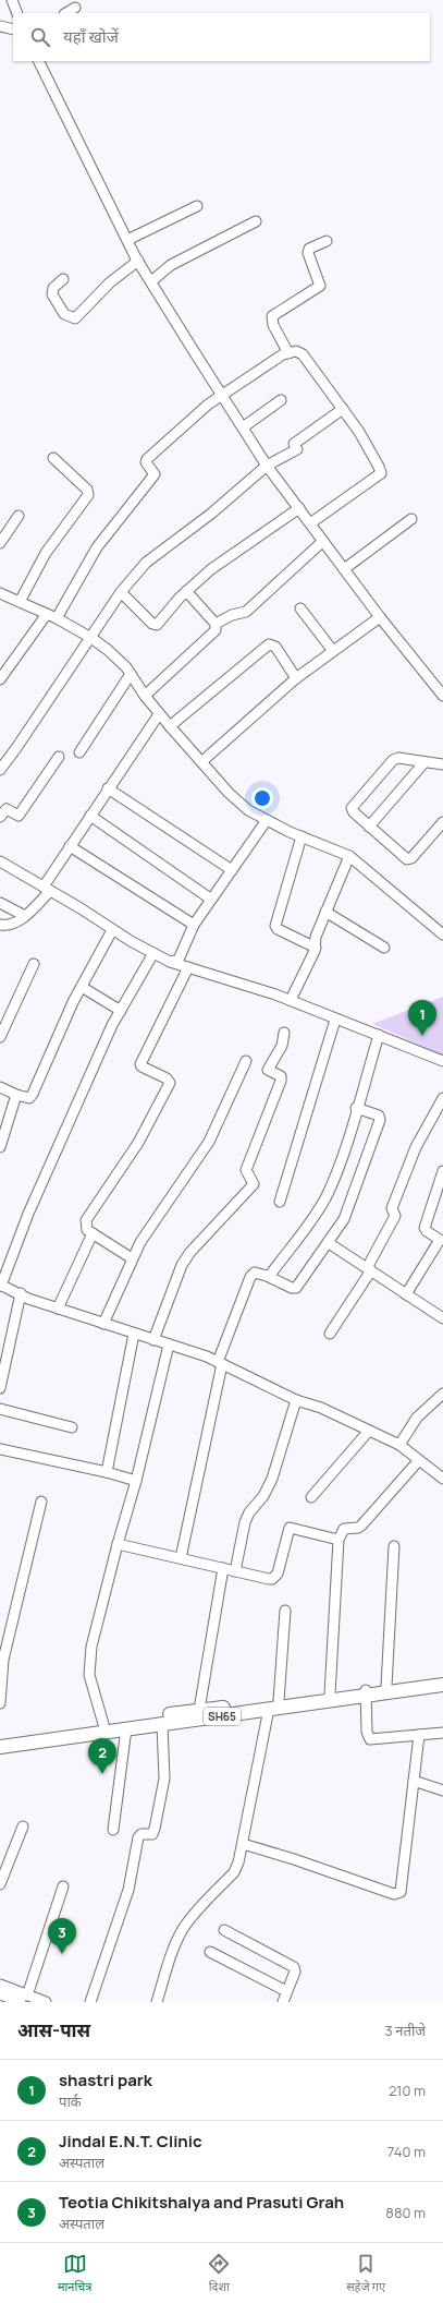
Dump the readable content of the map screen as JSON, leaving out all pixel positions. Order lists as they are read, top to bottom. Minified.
{"streets":{"main road":["SH65"]},"page":{"search":"यहाँ खोजें","pins":["1","2","3"],"heading":["आस-पास","3 नतीजे"],"list":[{"mark":"1","name":"shastri park","note":"पार्क","value":"210 m"},{"mark":"2","name":"Jindal E.N.T. Clinic","note":"अस्पताल","value":"740 m"},{"mark":"3","name":"Teotia Chikitshalya and Prasuti Grah","note":"अस्पताल","value":"880 m"}],"nav":["मानचित्र","दिशा","सहेजे गए"]}}
